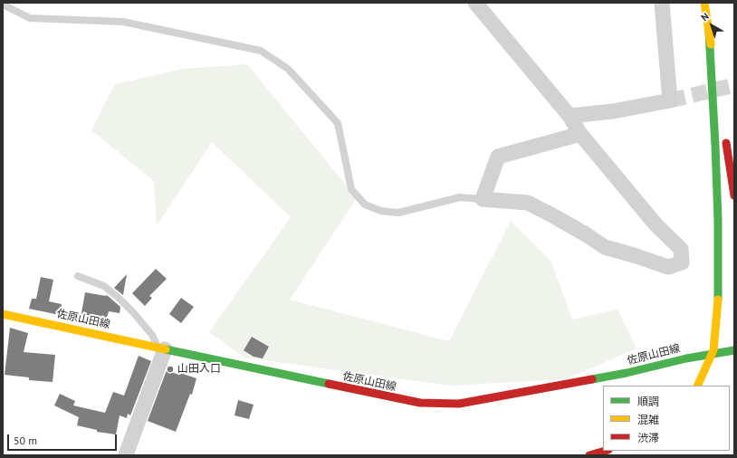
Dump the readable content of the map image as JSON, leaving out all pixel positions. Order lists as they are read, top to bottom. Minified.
{"streets":{"main road":["佐原山田線"]},"places":["山田入口"],"legend":["順調","混雑","渋滞"],"scale_bar":"50 m","north":"top left"}
